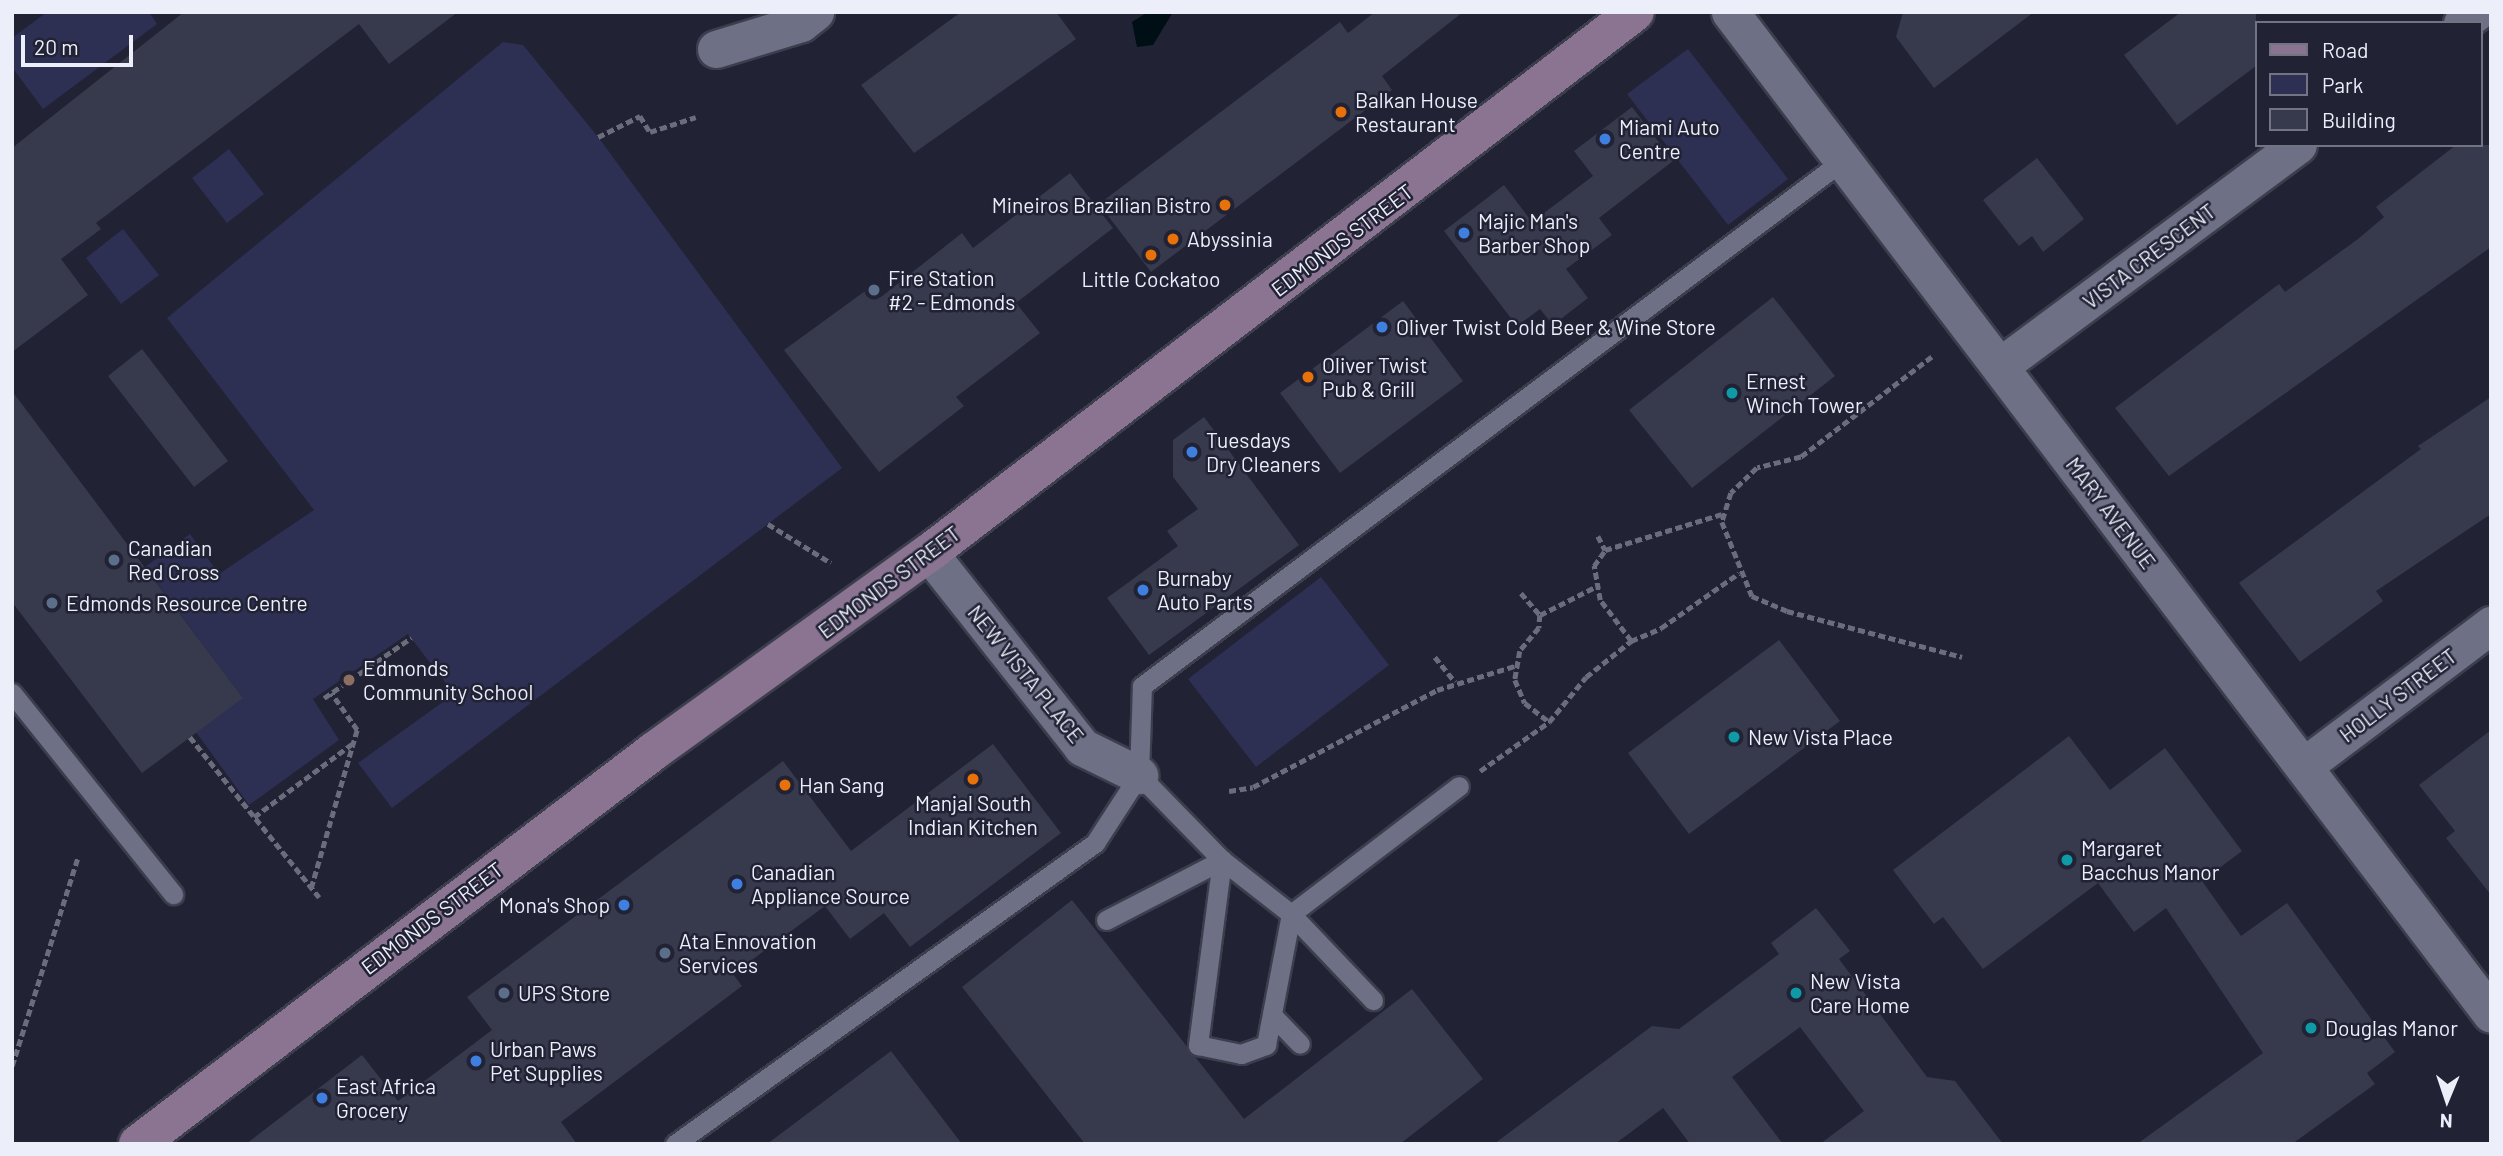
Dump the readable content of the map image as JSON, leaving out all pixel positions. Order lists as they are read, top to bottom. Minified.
{"streets":{"street":["EDMONDS STREET","VISTA CRESCENT","MARY AVENUE","NEW VISTA PLACE","HOLLY STREET"]},"crossings":[["EDMONDS STREET","NEW VISTA PLACE"],["VISTA CRESCENT","MARY AVENUE"],["MARY AVENUE","HOLLY STREET"]],"places":["Balkan House Restaurant","Miami Auto Centre","Mineiros Brazilian Bistro","Majic Man's Barber Shop","Abyssinia","Little Cockatoo","Fire Station #2 - Edmonds","Oliver Twist Cold Beer & Wine Store","Oliver Twist Pub & Grill","Ernest Winch Tower","Tuesdays Dry Cleaners","Canadian Red Cross","Burnaby Auto Parts","Edmonds Resource Centre","Edmonds Community School","New Vista Place","Manjal South Indian Kitchen","Han Sang","Margaret Bacchus Manor","Canadian Appliance Source","Mona's Shop","Ata Ennovation Services","UPS Store","New Vista Care Home","Douglas Manor","Urban Paws Pet Supplies","East Africa Grocery"],"legend":["Road","Park","Building"],"scale_bar":"20 m","north":"bottom"}
